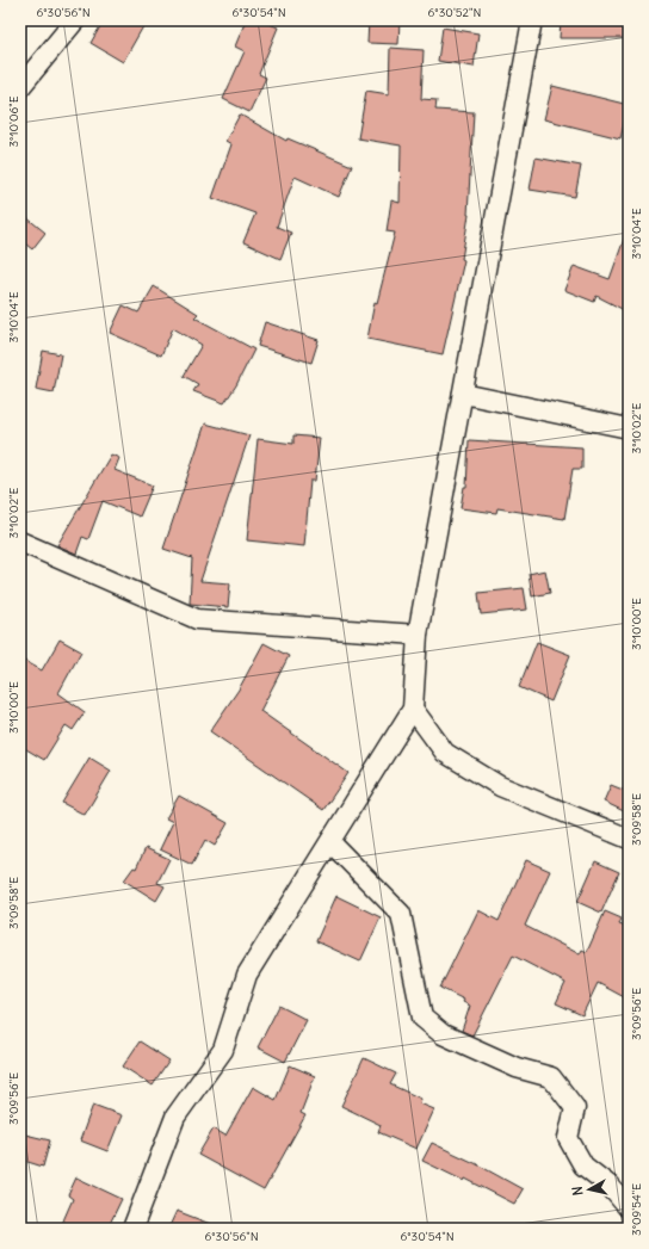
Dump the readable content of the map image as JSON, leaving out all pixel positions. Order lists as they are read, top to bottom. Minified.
{"north":"left","coordinates":["6°30'56\"N","6°30'54\"N","6°30'52\"N","3°10'06\"E","3°10'04\"E","3°10'02\"E","3°10'00\"E","3°09'58\"E","3°09'56\"E","3°09'54\"E"]}
